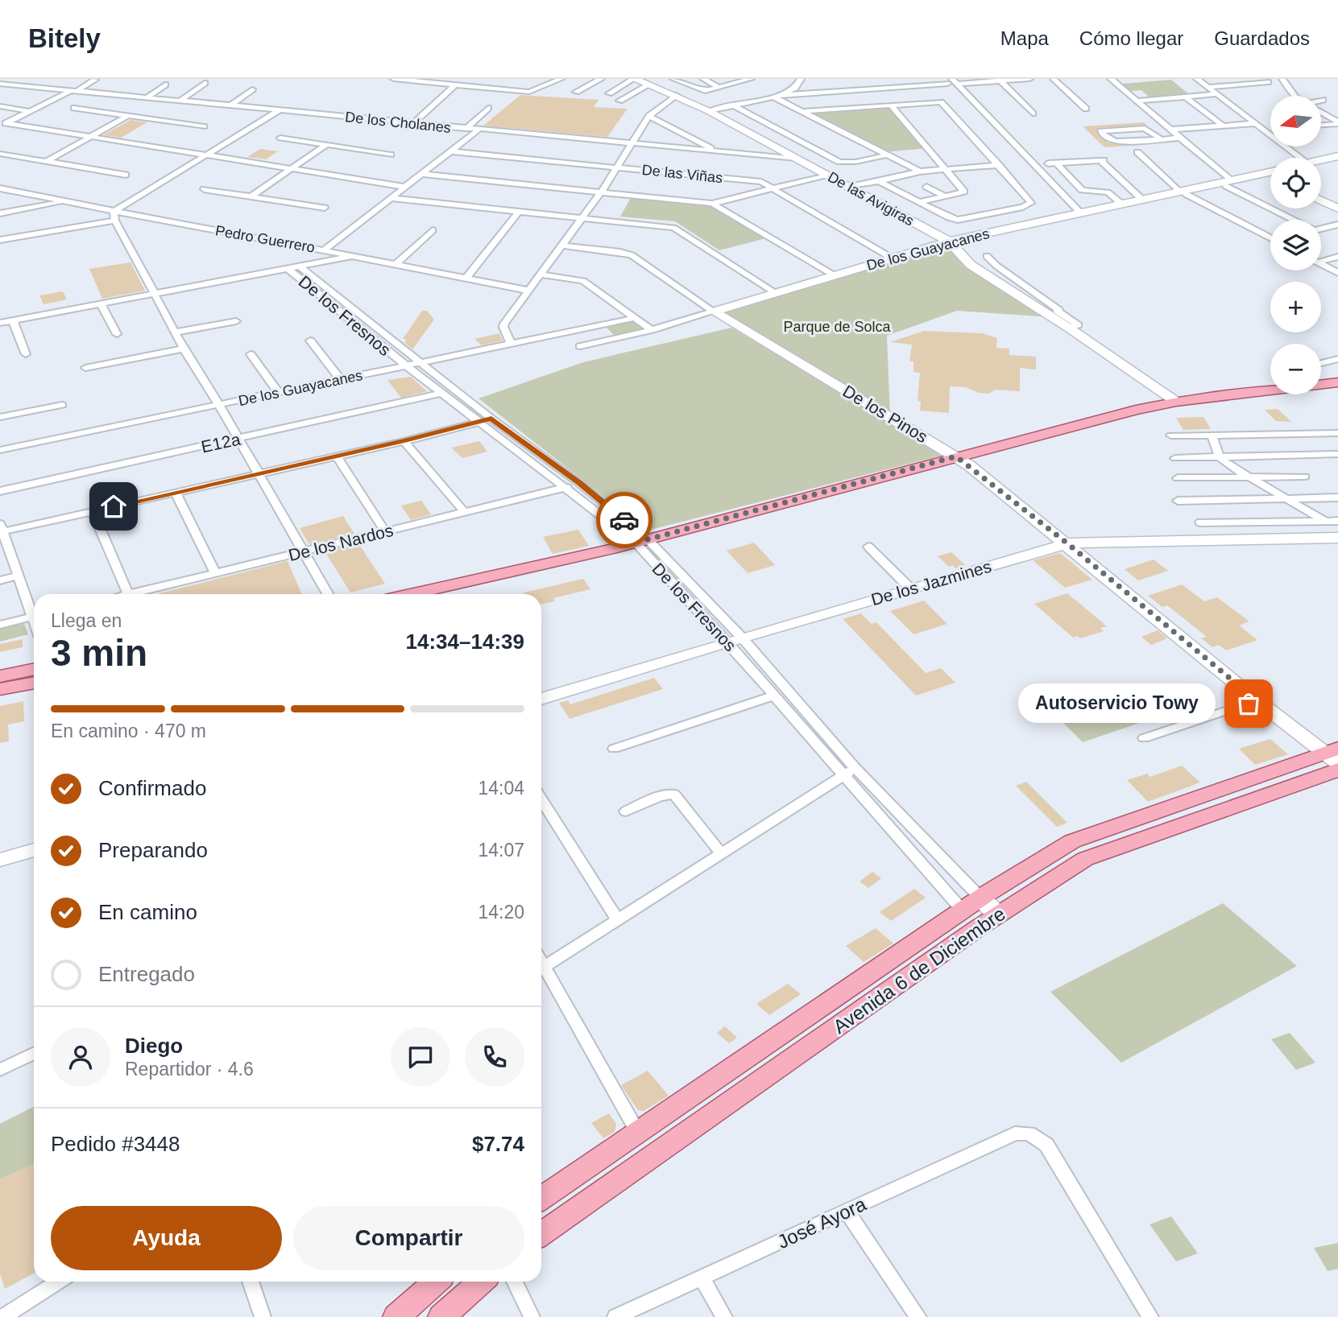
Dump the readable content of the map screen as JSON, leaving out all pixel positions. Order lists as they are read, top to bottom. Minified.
{"streets":{"main road":["Avenida 6 de Diciembre"],"street":["De los Cholanes","De las Viñas","De las Avigiras","Pedro Guerrero","De los Guayacanes","De los Fresnos","De los Pinos","E12a","De los Nardos","De los Jazmines","José Ayora"]},"crossings":[["De los Cholanes","De las Avigiras"],["De las Viñas","De los Guayacanes"],["De las Avigiras","De los Guayacanes"],["De los Guayacanes","De los Fresnos"],["De los Guayacanes","De los Pinos"],["De los Fresnos","E12a"],["De los Fresnos","De los Nardos"],["De los Fresnos","De los Jazmines"],["De los Fresnos","Avenida 6 de Diciembre"],["De los Pinos","De los Jazmines"],["De los Pinos","Avenida 6 de Diciembre"]],"parks":["Parque de Solca"],"places":["Autoservicio Towy"],"north":"left","page":{"header":"Bitely","nav":["Mapa","Cómo llegar","Guardados"],"map_buttons":["+","−"],"heading":["3 min","Llega en","14:34–14:39"],"panel":["Diego","Repartidor · 4.6","Pedido #3448","$7.74"],"bubble":"Autoservicio Towy","bar":"En camino · 470 m","list":[["Confirmado","14:04"],["Preparando","14:07"],["En camino","14:20"],"Entregado"],"buttons":["Ayuda","Compartir"]}}
